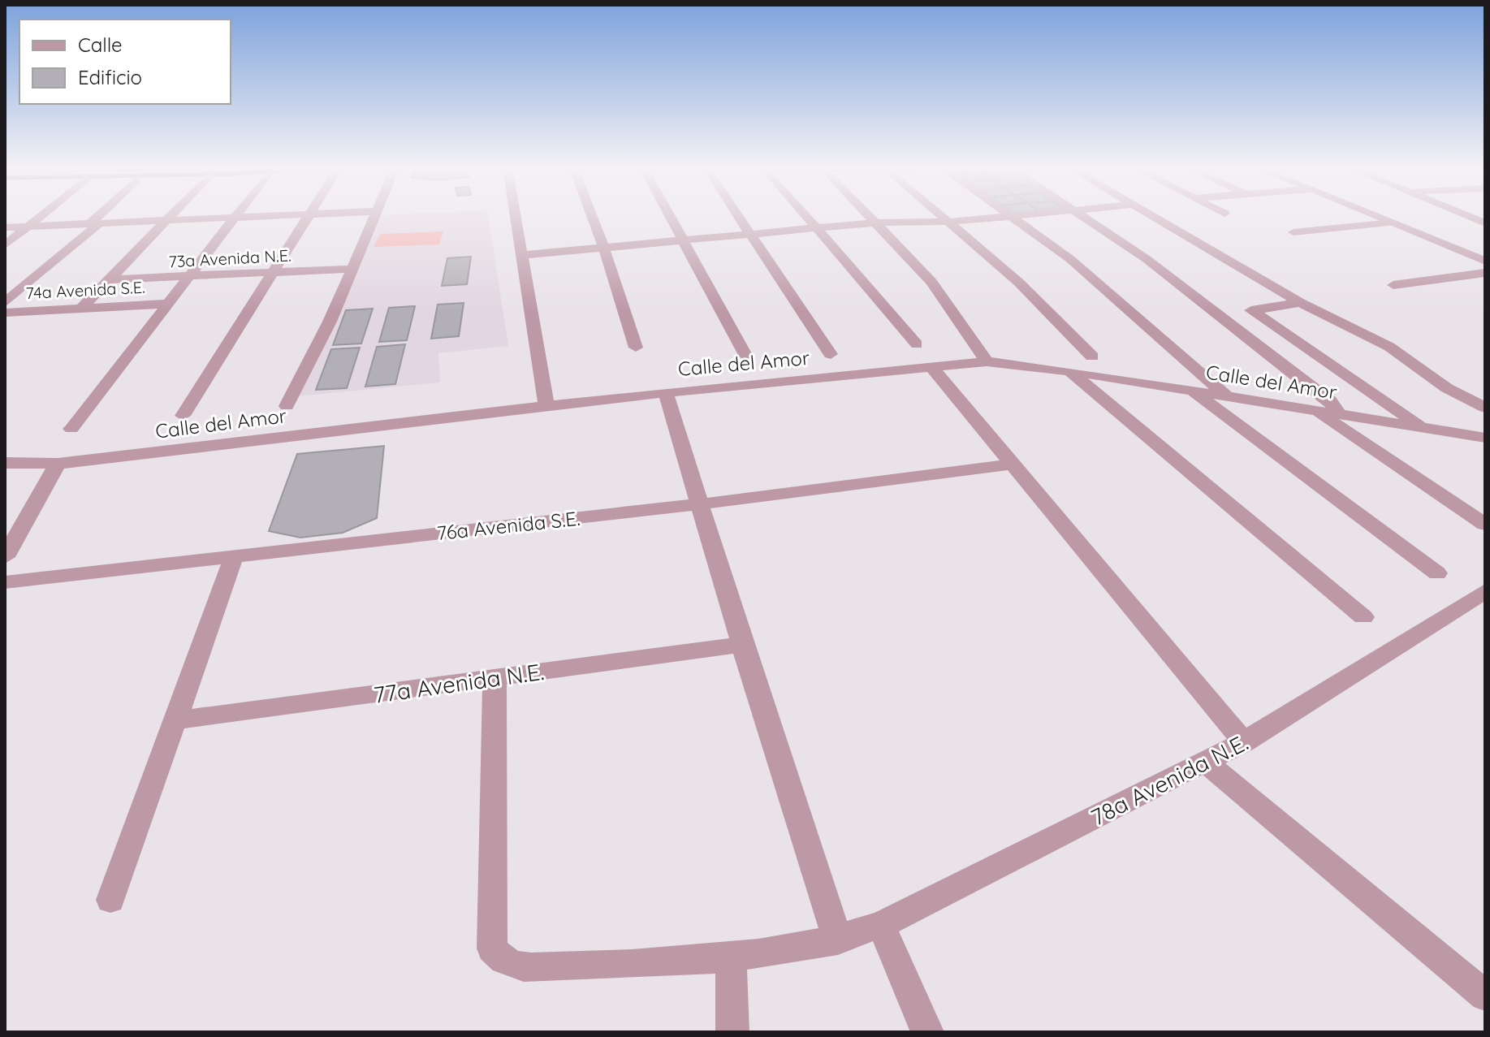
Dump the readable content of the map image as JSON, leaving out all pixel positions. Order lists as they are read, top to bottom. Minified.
{"streets":{"street":["73a Avenida N.E.","74a Avenida S.E.","Calle del Amor","76a Avenida S.E.","77a Avenida N.E.","78a Avenida N.E."]},"crossings":[["77a Avenida N.E.","78a Avenida N.E."]],"legend":["Calle","Edificio"]}
